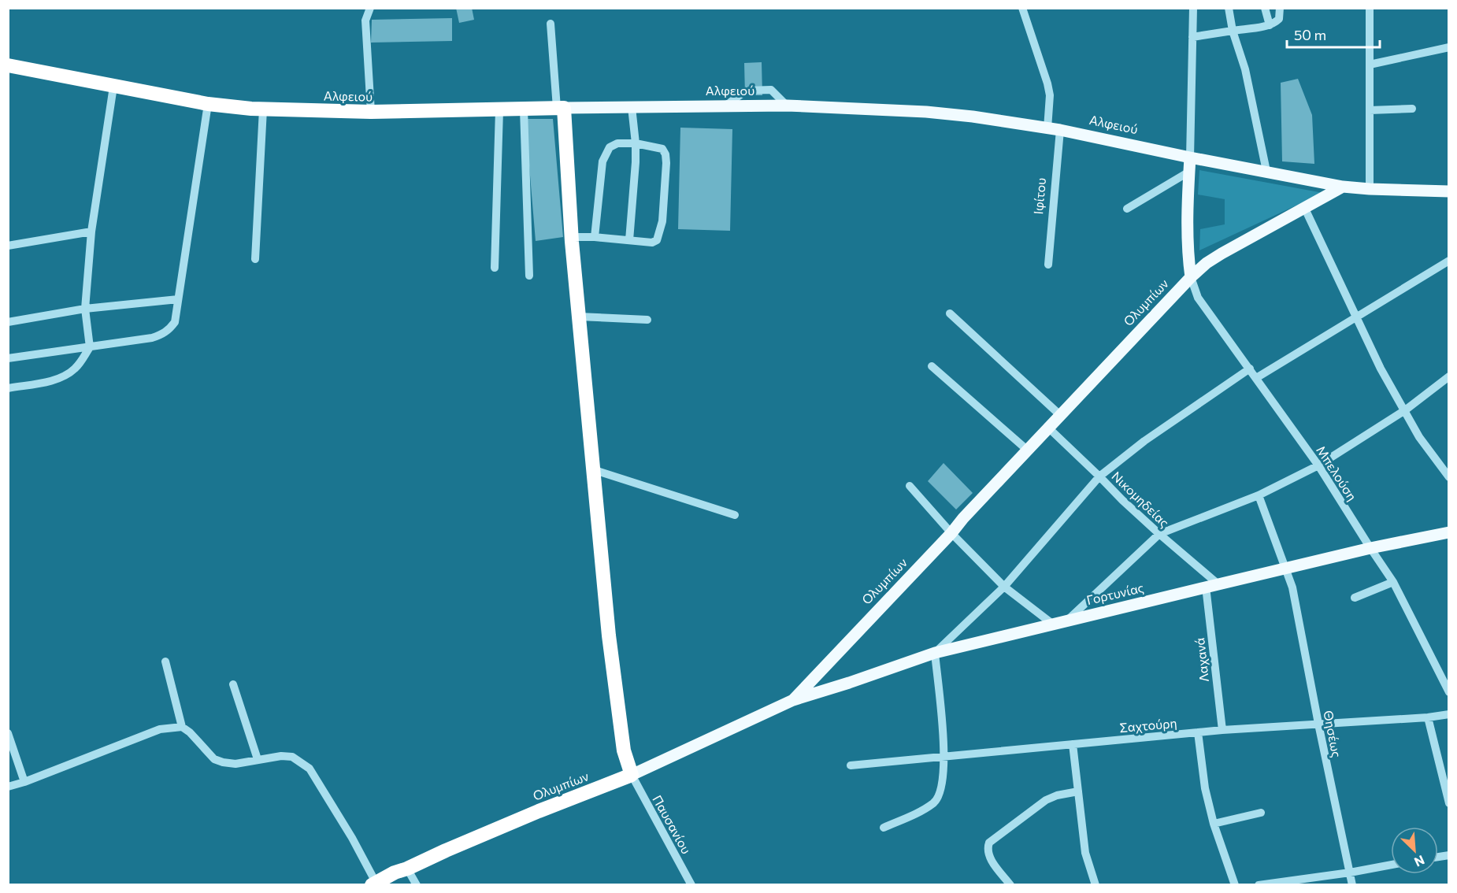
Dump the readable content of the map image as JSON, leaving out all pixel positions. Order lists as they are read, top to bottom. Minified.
{"streets":{"highway":["Αλφειού","Ολυμπίων"],"main road":["Γορτυνίας"],"street":["Ιφίτου","Μπελούση","Νικομηδείας","Λαχανά","Σαχτούρη","Θησέως","Παυσανίου"]},"crossings":[["Αλφειού","Ιφίτου"],["Αλφειού","Ολυμπίων"],["Ολυμπίων","Μπελούση"],["Ολυμπίων","Νικομηδείας"],["Ολυμπίων","Γορτυνίας"],["Ολυμπίων","Παυσανίου"],["Μπελούση","Γορτυνίας"],["Νικομηδείας","Γορτυνίας"],["Γορτυνίας","Λαχανά"],["Γορτυνίας","Θησέως"],["Λαχανά","Σαχτούρη"],["Σαχτούρη","Θησέως"]],"scale_bar":"50 m","north":"bottom right"}
